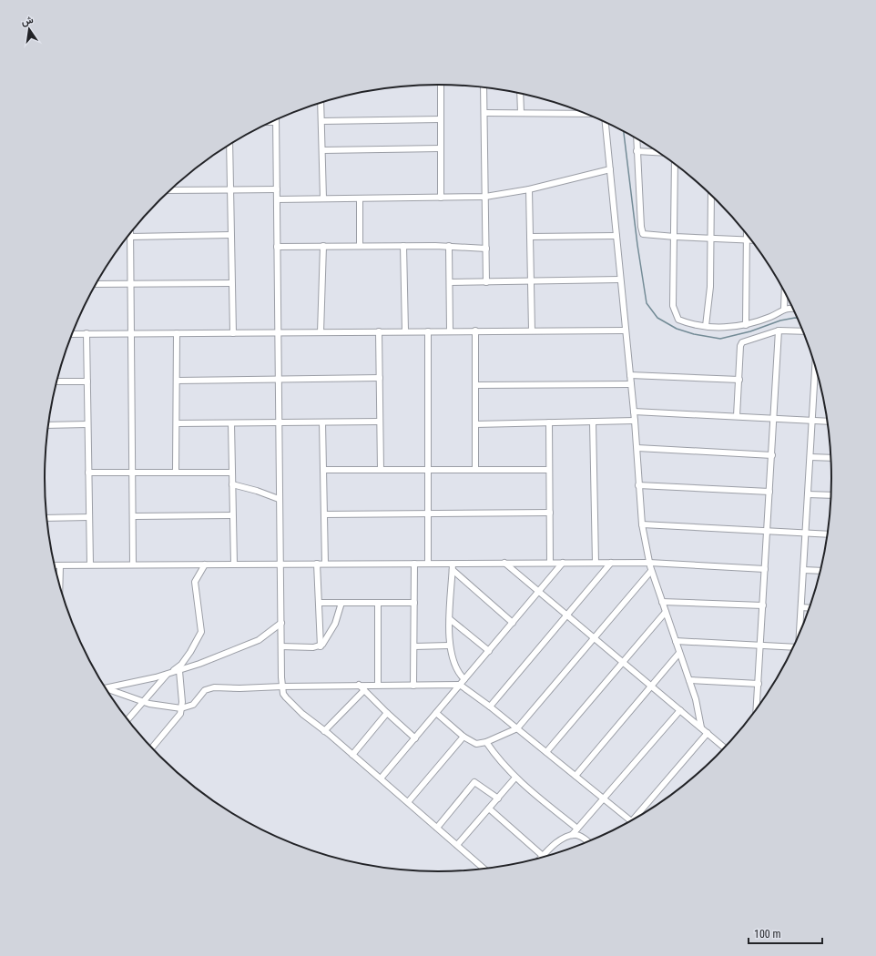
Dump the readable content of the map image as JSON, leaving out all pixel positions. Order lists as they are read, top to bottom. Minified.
{"scale_bar":"100 m","north":"top"}
